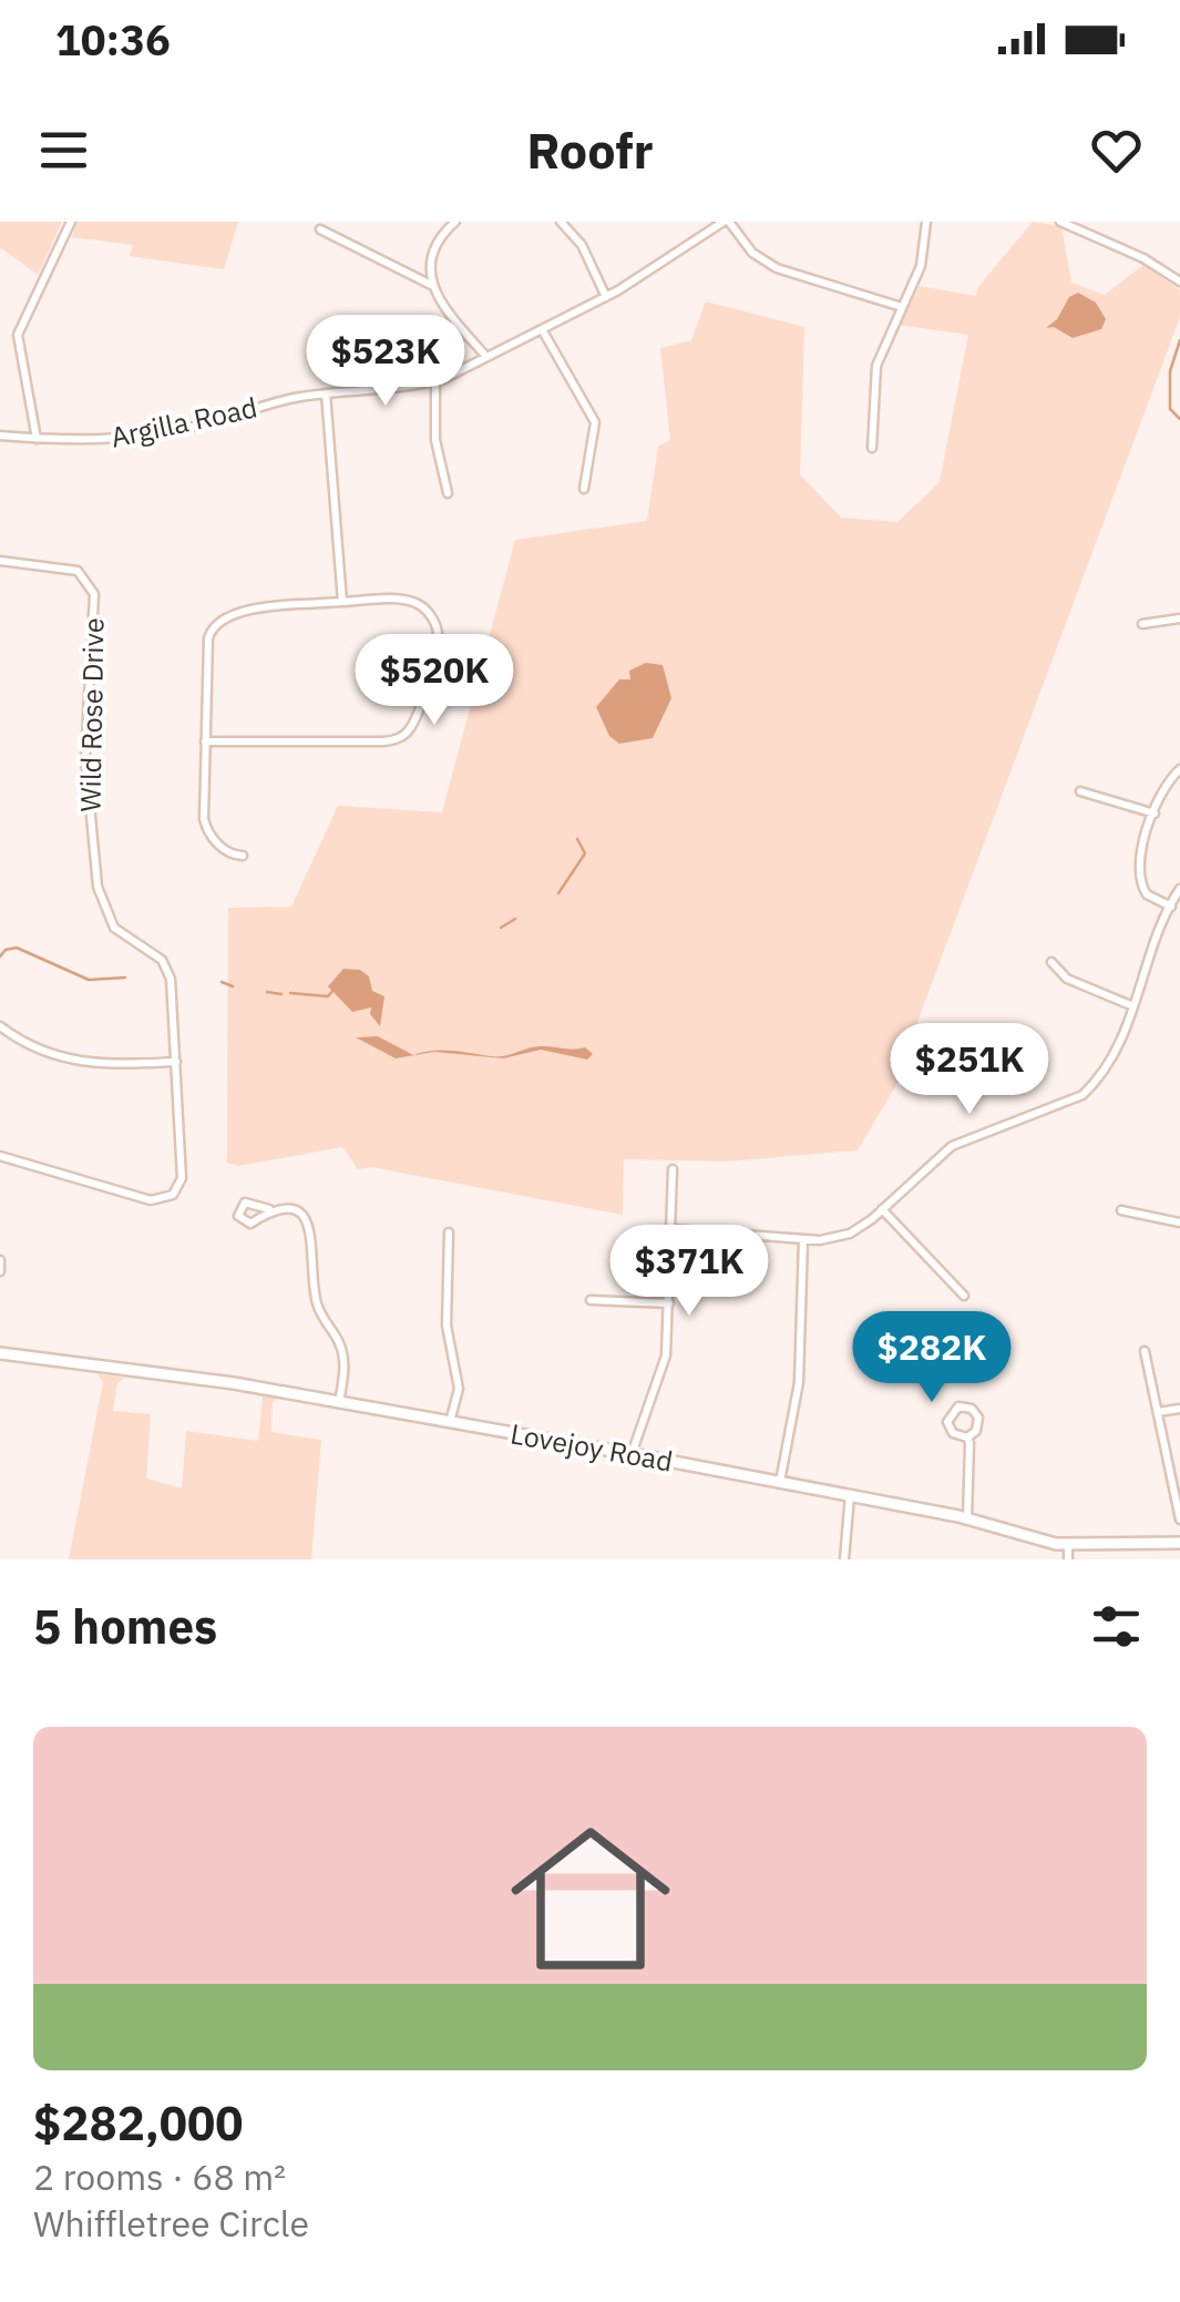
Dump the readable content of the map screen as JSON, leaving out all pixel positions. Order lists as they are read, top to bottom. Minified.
{"streets":{"main road":["Lovejoy Road"],"street":["Argilla Road","Wild Rose Drive"]},"page":{"status":"10:36","header":"Roofr","price":["$523K","$520K","$251K","$371K","$282K"],"heading":"5 homes","list":[{"name":"$282,000","note":"2 rooms · 68 m² · Whiffletree Circle"}]}}
